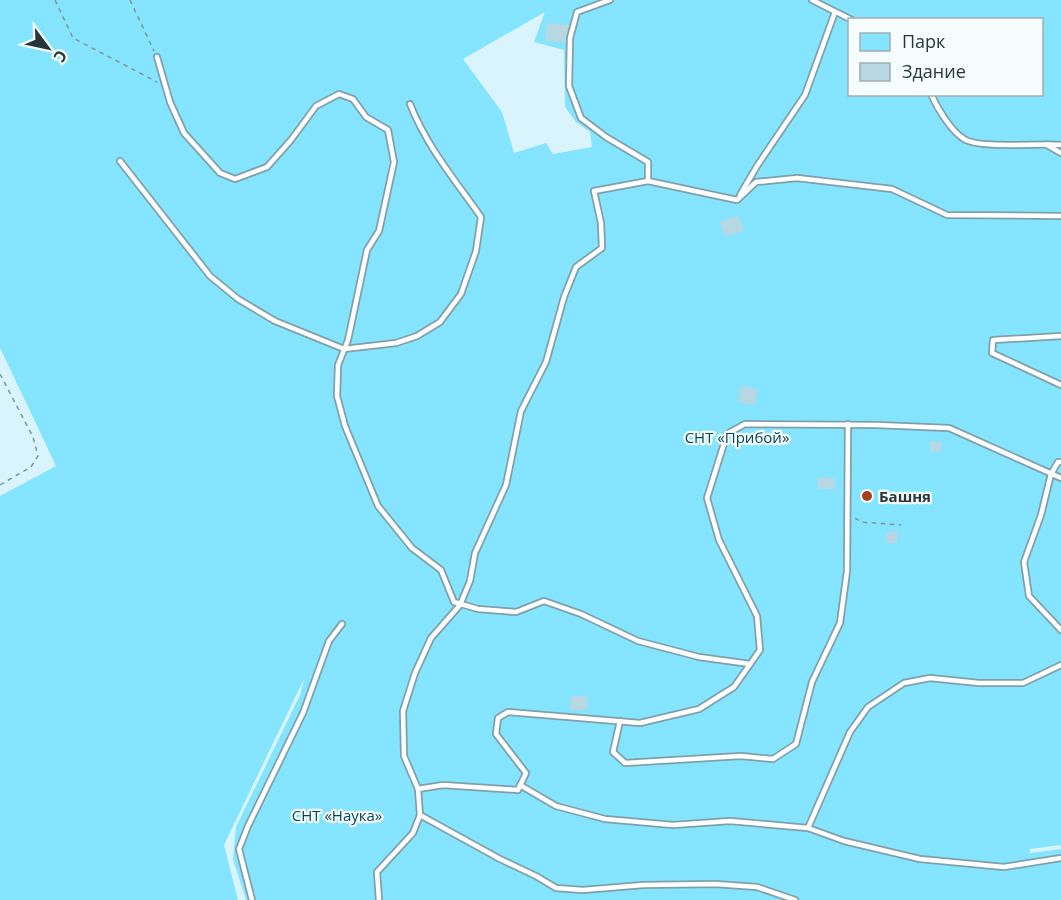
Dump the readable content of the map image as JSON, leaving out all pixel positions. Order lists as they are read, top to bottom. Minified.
{"parks":["СНТ «Прибой»","СНТ «Наука»"],"places":["Башня"],"legend":["Парк","Здание"],"north":"bottom right"}
